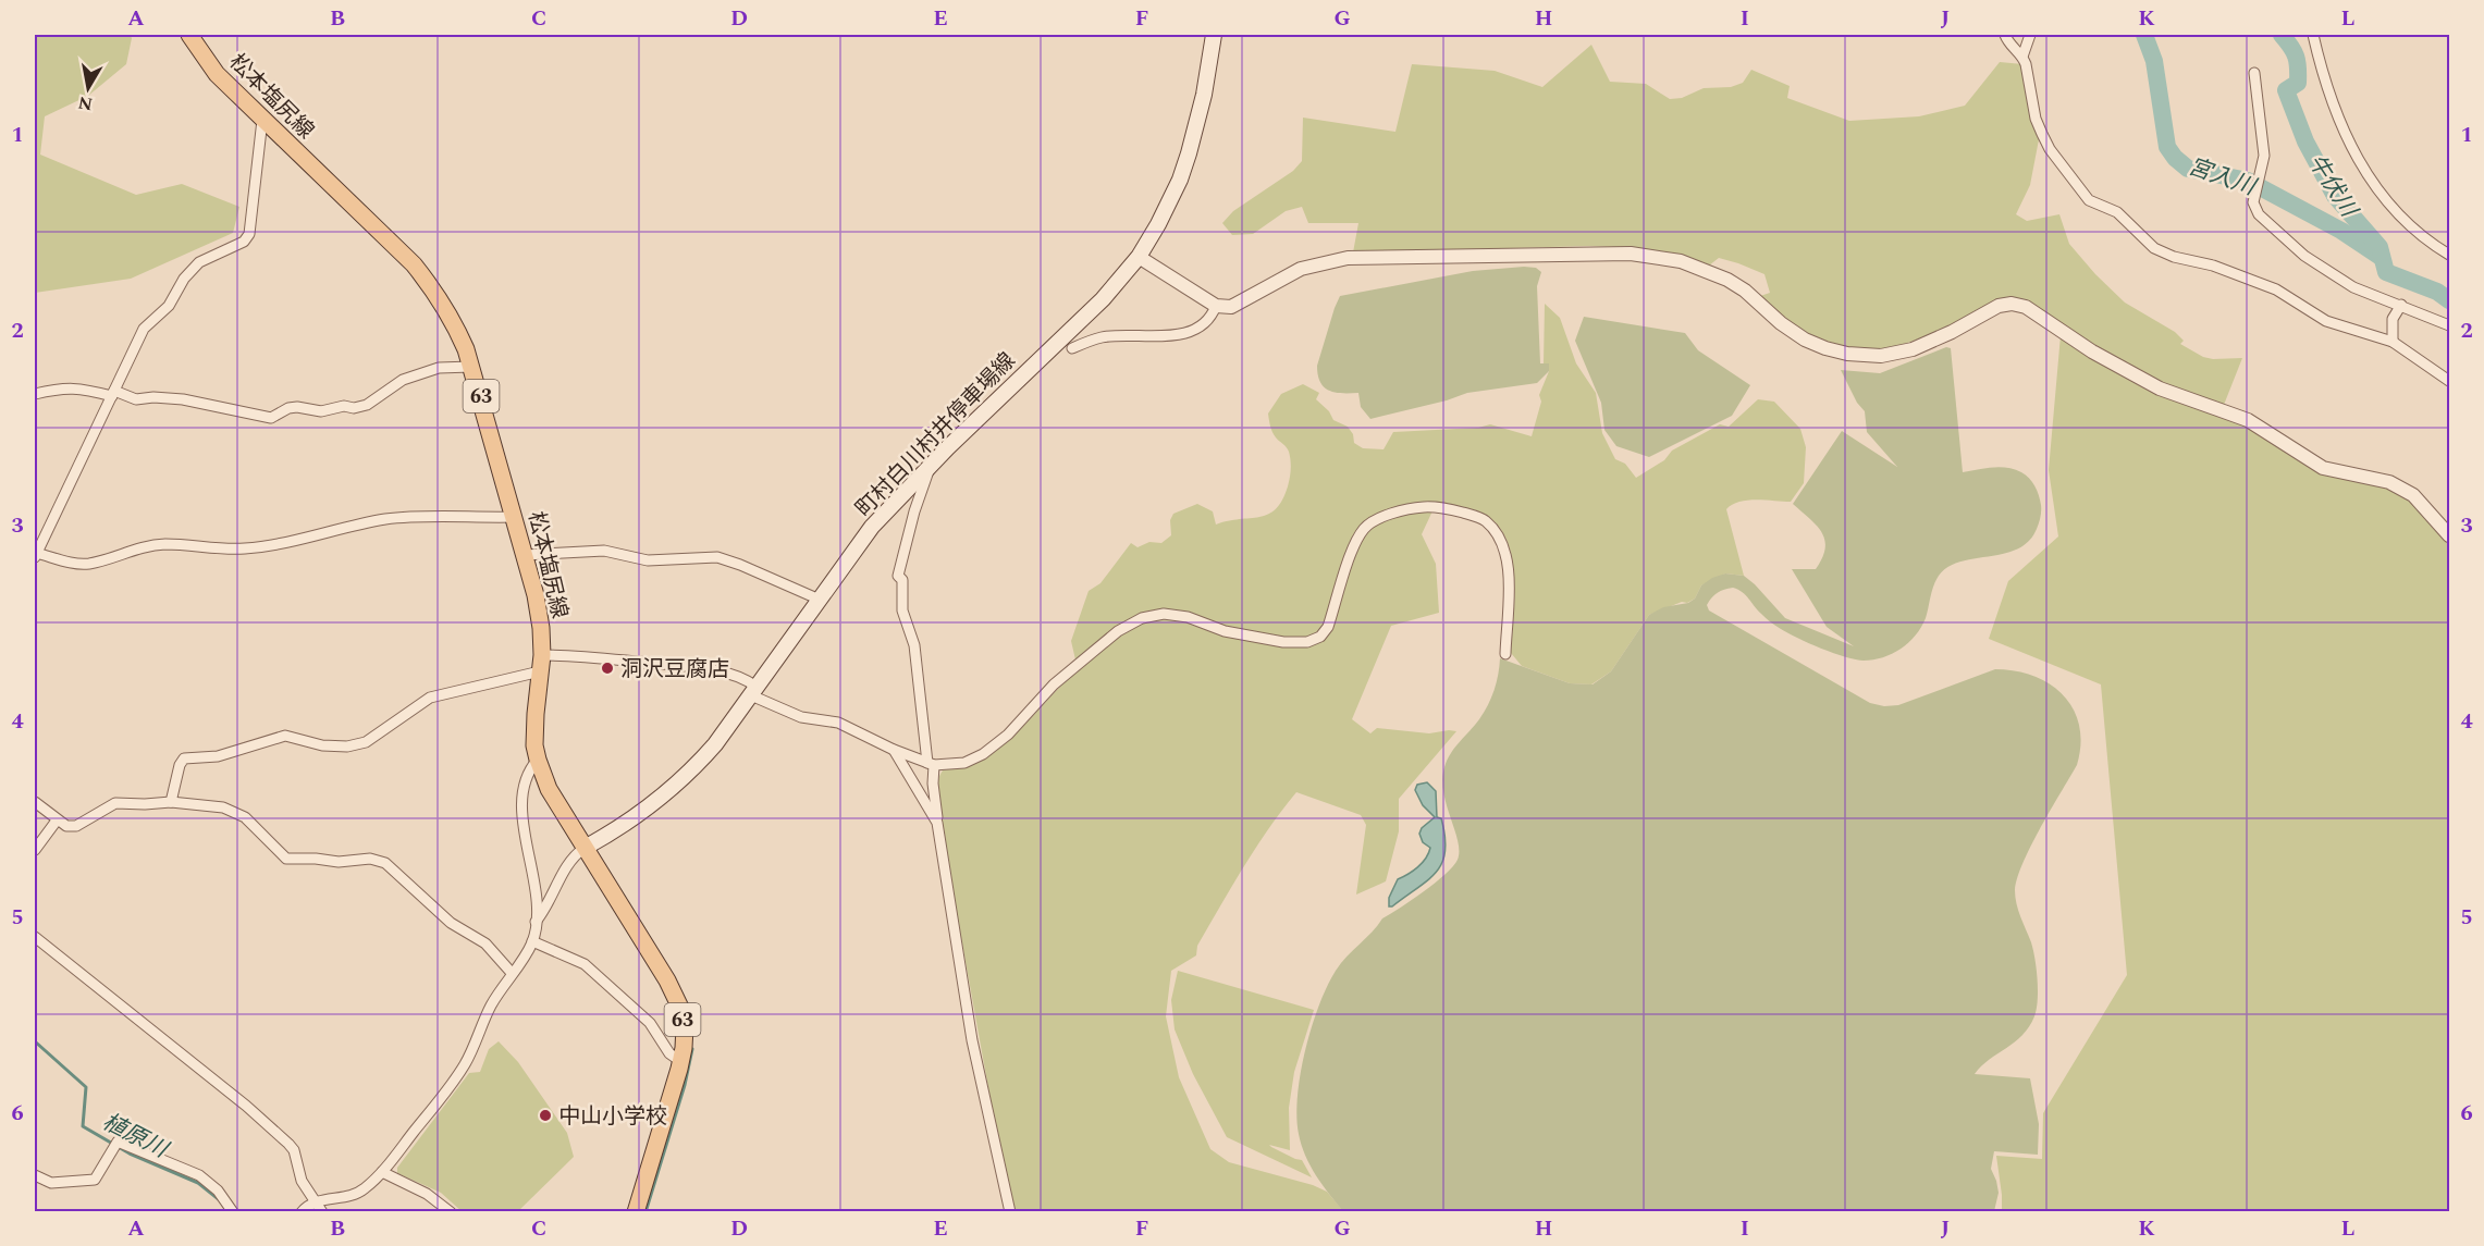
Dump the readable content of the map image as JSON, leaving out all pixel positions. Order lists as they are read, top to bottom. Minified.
{"streets":{"main road":["松本塩尻線","63","町村白川村井停車場線"]},"crossings":[["松本塩尻線","町村白川村井停車場線"]],"water":["宮入川","牛伏川","植原川"],"places":["洞沢豆腐店","中山小学校"],"north":"bottom","grid":{"columns":["A","B","C","D","E","F","G","H","I","J","K","L"],"rows":["1","2","3","4","5","6"]}}
